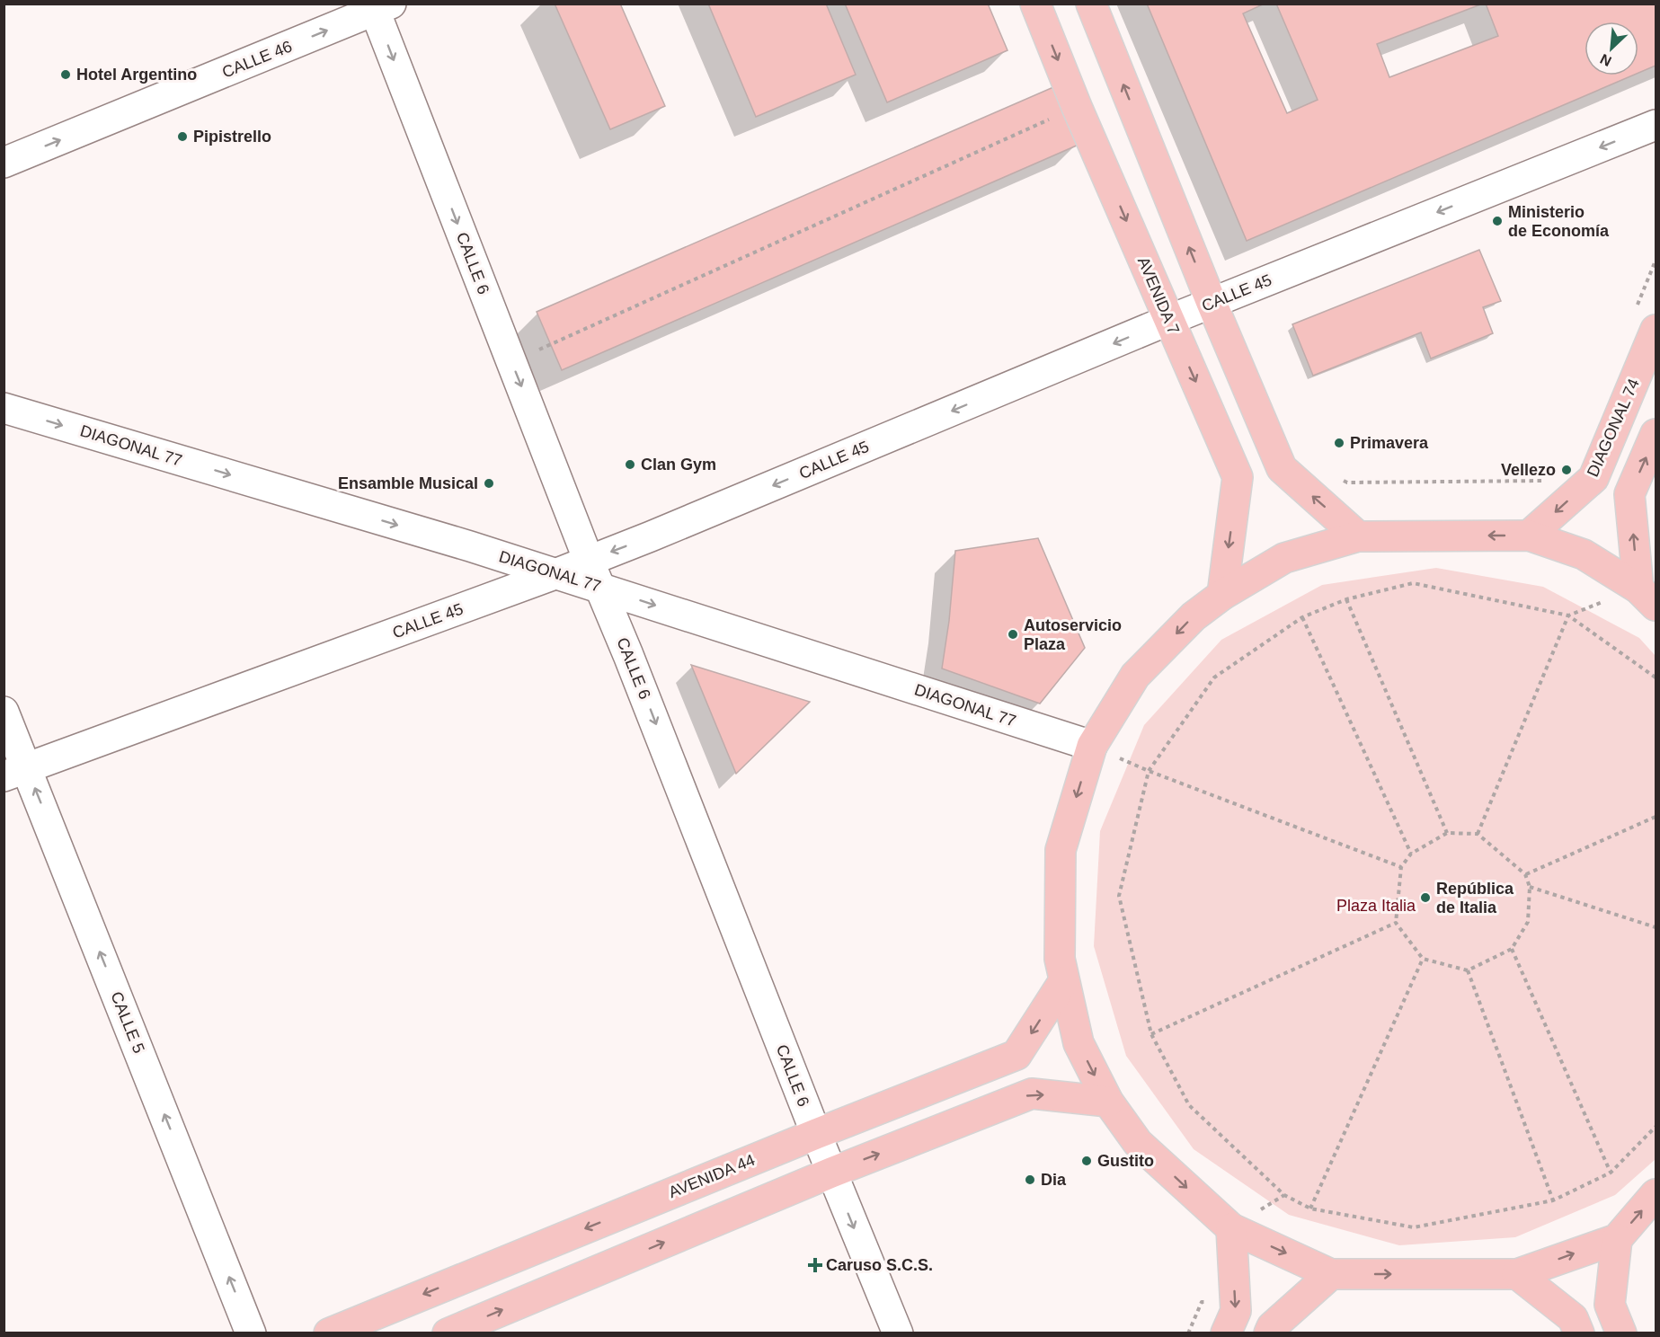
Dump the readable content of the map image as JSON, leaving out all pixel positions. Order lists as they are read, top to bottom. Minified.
{"streets":{"main road":["AVENIDA 7","DIAGONAL 74","AVENIDA 44"],"street":["CALLE 46","CALLE 6","CALLE 45","DIAGONAL 77","CALLE 5"]},"crossings":[["CALLE 46","CALLE 6"],["CALLE 6","CALLE 45"],["CALLE 6","DIAGONAL 77"],["CALLE 6","AVENIDA 44"],["CALLE 45","AVENIDA 7"],["CALLE 45","DIAGONAL 77"],["CALLE 45","CALLE 5"]],"one_way":["CALLE 46","CALLE 6","CALLE 45","DIAGONAL 74","DIAGONAL 77","CALLE 5"],"parks":["Plaza Italia"],"places":{"other":["Hotel Argentino","Pipistrello","Ministerio de Economía","Primavera","Clan Gym","Vellezo","Ensamble Musical","Autoservicio Plaza","República de Italia","Gustito","Dia"],"health":["Caruso S.C.S."]},"north":"bottom left"}
